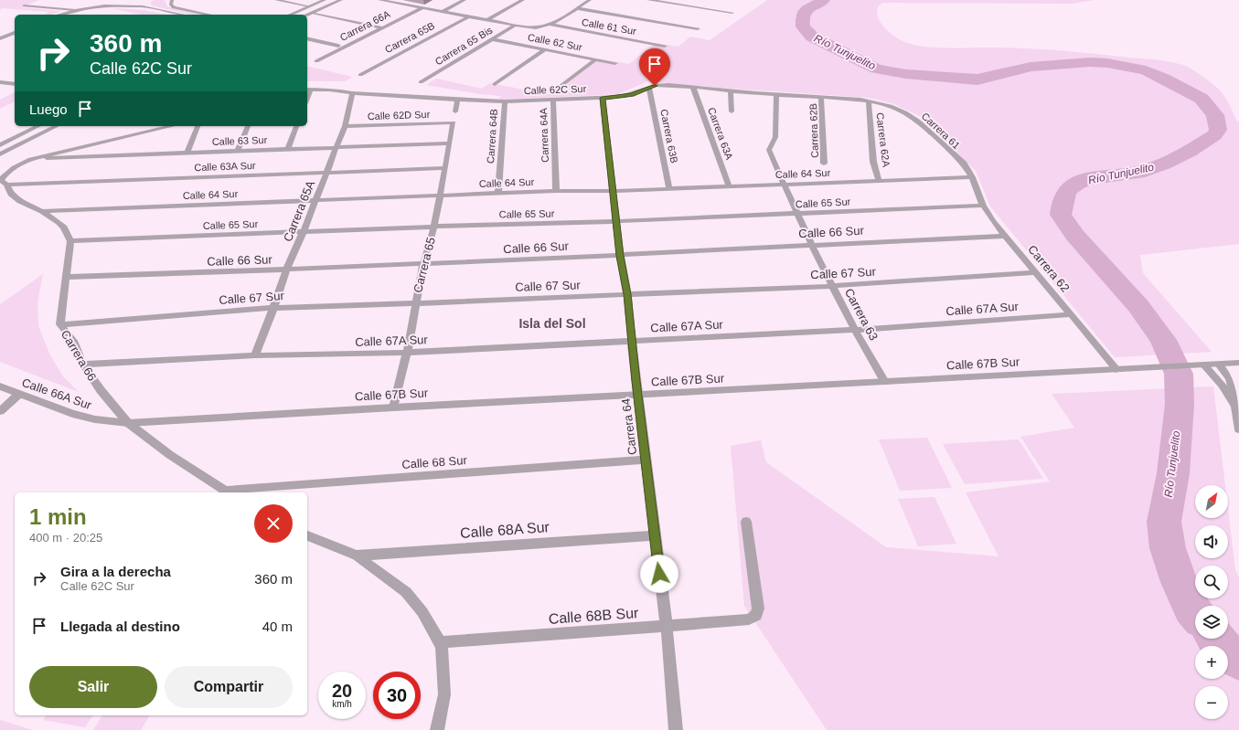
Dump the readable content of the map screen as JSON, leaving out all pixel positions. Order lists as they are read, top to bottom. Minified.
{"streets":{"street":["Carrera 66A","Calle 61 Sur","Carrera 65B","Calle 62 Sur","Carrera 65 Bis","Calle 62C Sur","Calle 62D Sur","Carrera 62B","Carrera 61","Carrera 63A","Carrera 64A","Carrera 64B","Carrera 63B","Carrera 62A","Calle 63 Sur","Calle 63A Sur","Calle 64 Sur","Calle 65 Sur","Carrera 65A","Calle 66 Sur","Carrera 65","Carrera 62","Calle 67 Sur","Calle 67A Sur","Carrera 63","Carrera 66","Calle 67B Sur","Calle 66A Sur","Carrera 64","Calle 68 Sur","Calle 68A Sur","Calle 68B Sur"]},"crossings":[["Calle 62 Sur","Carrera 65 Bis"],["Calle 62 Sur","Carrera 64A"],["Calle 62C Sur","Carrera 62B"],["Calle 62C Sur","Carrera 61"],["Calle 62C Sur","Carrera 63A"],["Calle 62C Sur","Carrera 64A"],["Calle 62C Sur","Carrera 64B"],["Calle 62C Sur","Carrera 63B"],["Calle 62C Sur","Carrera 62A"],["Calle 62C Sur","Carrera 65A"],["Calle 62C Sur","Carrera 63"],["Calle 62C Sur","Carrera 64"],["Calle 62D Sur","Carrera 65A"],["Calle 62D Sur","Carrera 65"],["Carrera 61","Carrera 62A"],["Carrera 61","Calle 64 Sur"],["Carrera 61","Carrera 62"],["Carrera 63A","Calle 64 Sur"],["Carrera 64A","Calle 64 Sur"],["Carrera 64B","Calle 64 Sur"],["Carrera 63B","Calle 64 Sur"],["Carrera 62A","Calle 64 Sur"],["Calle 63 Sur","Carrera 65A"],["Calle 63 Sur","Carrera 65"],["Calle 63A Sur","Carrera 65A"],["Calle 63A Sur","Carrera 65"],["Calle 64 Sur","Carrera 65A"],["Calle 64 Sur","Carrera 65"],["Calle 64 Sur","Carrera 62"],["Calle 64 Sur","Carrera 63"],["Calle 64 Sur","Carrera 64"],["Calle 65 Sur","Carrera 65A"],["Calle 65 Sur","Carrera 65"],["Calle 65 Sur","Carrera 62"],["Calle 65 Sur","Carrera 63"],["Calle 65 Sur","Carrera 66"],["Calle 65 Sur","Carrera 64"],["Carrera 65A","Calle 66 Sur"],["Carrera 65A","Calle 67 Sur"],["Carrera 65A","Calle 67A Sur"],["Calle 66 Sur","Carrera 65"],["Calle 66 Sur","Carrera 62"],["Calle 66 Sur","Carrera 63"],["Calle 66 Sur","Carrera 66"],["Calle 66 Sur","Carrera 64"],["Carrera 65","Calle 67 Sur"],["Carrera 65","Calle 67A Sur"],["Carrera 65","Calle 67B Sur"],["Carrera 62","Calle 67 Sur"],["Carrera 62","Calle 67A Sur"],["Carrera 62","Calle 67B Sur"],["Calle 67 Sur","Carrera 63"],["Calle 67 Sur","Carrera 66"],["Calle 67 Sur","Carrera 64"],["Calle 67A Sur","Carrera 63"],["Calle 67A Sur","Carrera 66"],["Calle 67A Sur","Carrera 64"],["Carrera 63","Calle 67B Sur"],["Carrera 66","Calle 67B Sur"],["Carrera 66","Calle 66A Sur"],["Carrera 66","Calle 68 Sur"],["Calle 67B Sur","Calle 66A Sur"],["Calle 67B Sur","Carrera 64"],["Carrera 64","Calle 68 Sur"],["Carrera 64","Calle 68A Sur"],["Carrera 64","Calle 68B Sur"]],"districts":["Isla del Sol"],"water":["Río Tunjuelito"],"north":"top right","page":{"turn":["360 m","Calle 62C Sur"],"then":"Luego","map_buttons":["+","−"],"heading":["1 min","400 m · 20:25"],"list":[{"name":"Gira a la derecha","note":"Calle 62C Sur","value":"360 m"},{"name":"Llegada al destino","value":"40 m"}],"buttons":["Salir","Compartir"],"speed":"20 km/h","limit":"30"}}
